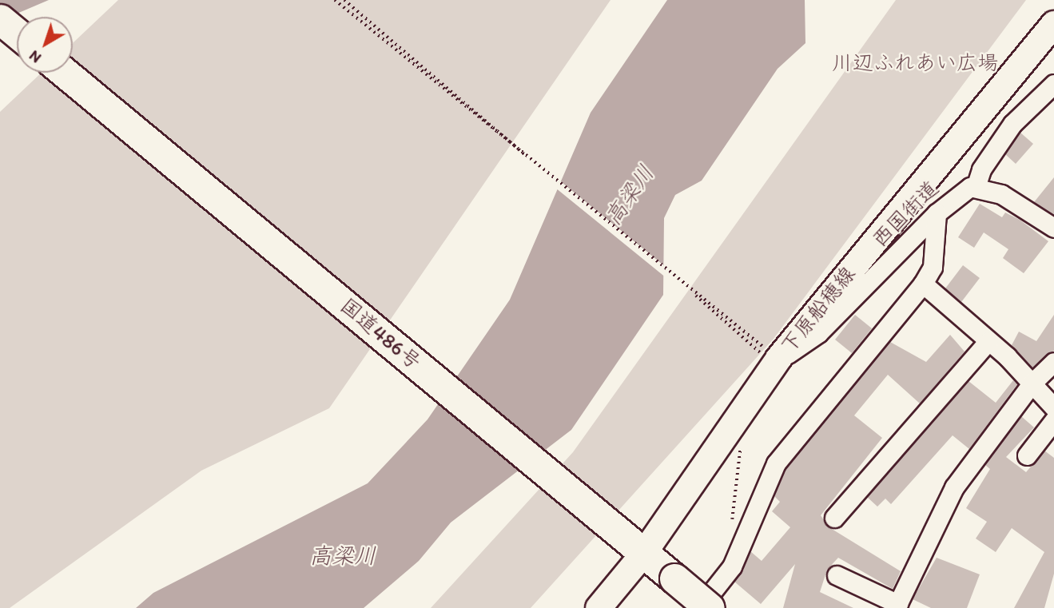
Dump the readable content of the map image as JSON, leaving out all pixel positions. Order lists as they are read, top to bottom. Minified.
{"streets":{"highway":["国道486号"],"main road":["下原船穂線"],"street":["西国街道"]},"crossings":[["西国街道","下原船穂線"],["下原船穂線","国道486号"]],"water":["高梁川"],"parks":["川辺ふれあい広場"],"north":"bottom left"}
